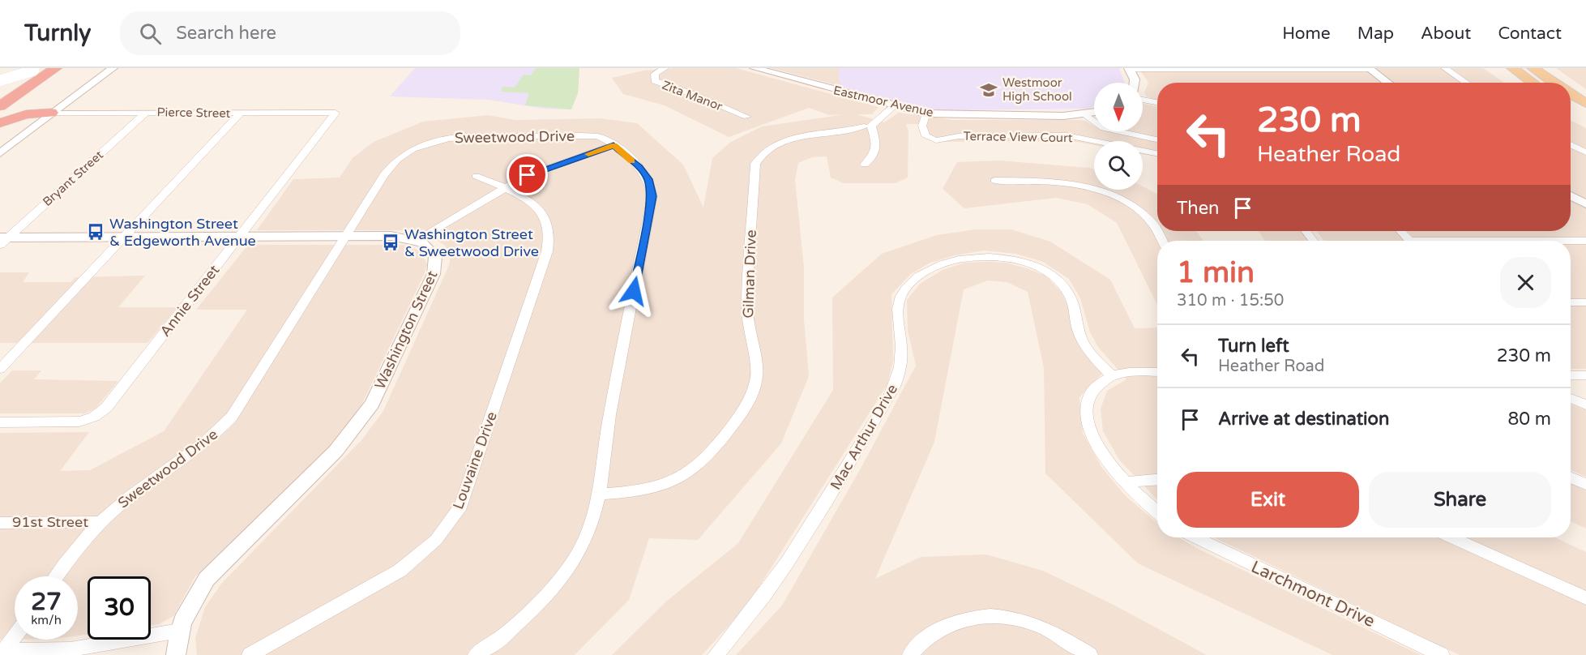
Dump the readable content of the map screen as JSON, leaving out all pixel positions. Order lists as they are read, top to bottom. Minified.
{"streets":{"street":["Zita Manor","Eastmoor Avenue","Pierce Street","Sweetwood Drive","Terrace View Court","Bryant Street","Gilman Drive","Annie Street","Washington Street","Mac Arthur Drive","Louvaine Drive","91st Street","Larchmont Drive"]},"crossings":[["Eastmoor Avenue","Terrace View Court"],["Eastmoor Avenue","Gilman Drive"],["Pierce Street","Bryant Street"],["Pierce Street","Annie Street"],["Sweetwood Drive","Gilman Drive"],["Sweetwood Drive","Washington Street"],["Sweetwood Drive","91st Street"],["Bryant Street","Washington Street"],["Annie Street","Washington Street"]],"places":{"school or university":["Westmoor High School"],"bus stop":["Washington Street & Edgeworth Avenue","Washington Street & Sweetwood Drive"]},"north":"bottom","page":{"header":"Turnly","search":"Search here","nav":["Home","Map","About","Contact"],"turn":["230 m","Heather Road"],"then":"Then","heading":["1 min","310 m · 15:50"],"list":[{"name":"Turn left","note":"Heather Road","value":"230 m"},{"name":"Arrive at destination","value":"80 m"}],"buttons":["Exit","Share"],"speed":"27 km/h","limit":"30"}}
